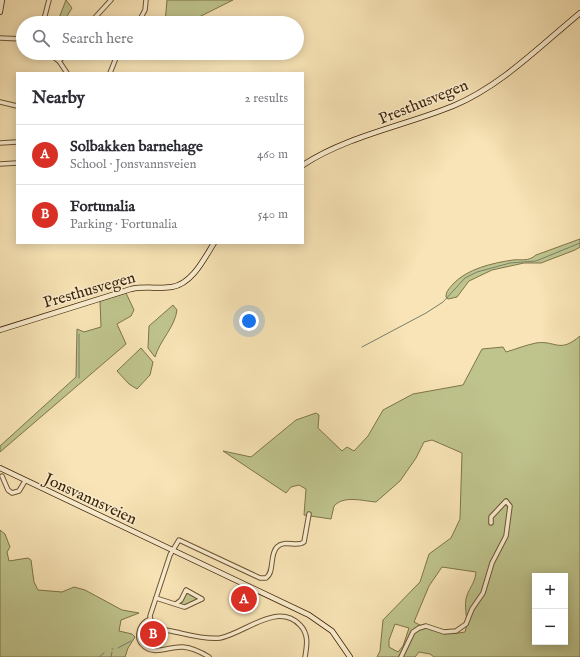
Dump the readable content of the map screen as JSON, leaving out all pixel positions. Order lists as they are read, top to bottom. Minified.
{"streets":{"street":["Presthusvegen","Jonsvannsveien"]},"page":{"search":"Search here","heading":["Nearby","2 results"],"list":[{"mark":"A","name":"Solbakken barnehage","note":"School · Jonsvannsveien","value":"460 m"},{"mark":"B","name":"Fortunalia","note":"Parking · Fortunalia","value":"540 m"}],"map_buttons":["+","−"],"pins":["A","B"]}}
